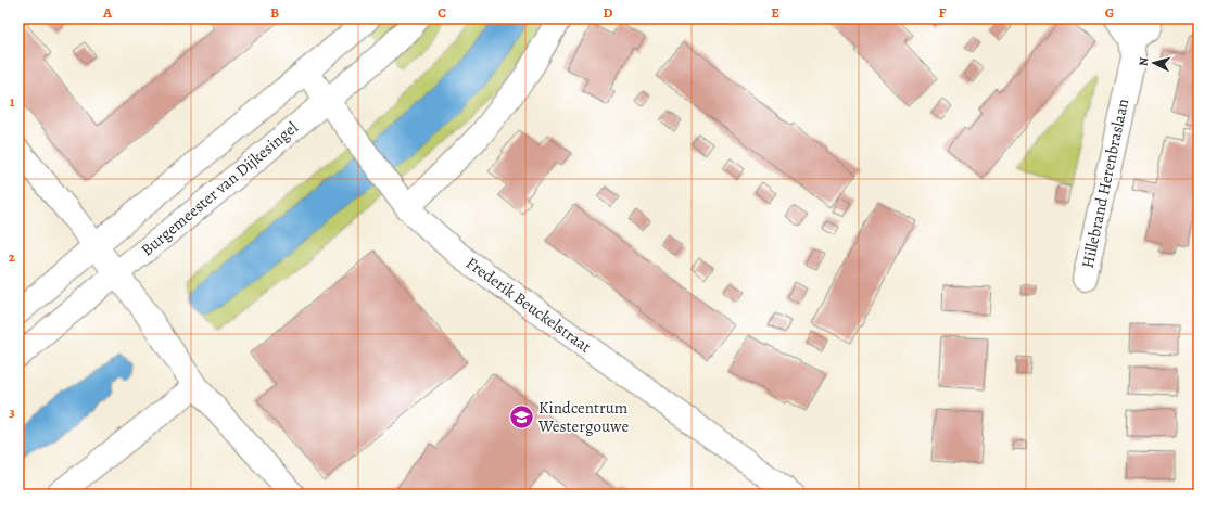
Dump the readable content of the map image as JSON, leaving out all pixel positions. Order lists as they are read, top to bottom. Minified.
{"streets":{"street":["Hillebrand Herenbraslaan","Burgemeester van Dijkesingel","Frederik Beuckelstraat"]},"crossings":[["Burgemeester van Dijkesingel","Frederik Beuckelstraat"]],"places":{"school or university":["Kindcentrum Westergouwe"]},"north":"left","grid":{"columns":["A","B","C","D","E","F","G"],"rows":["1","2","3"]}}
